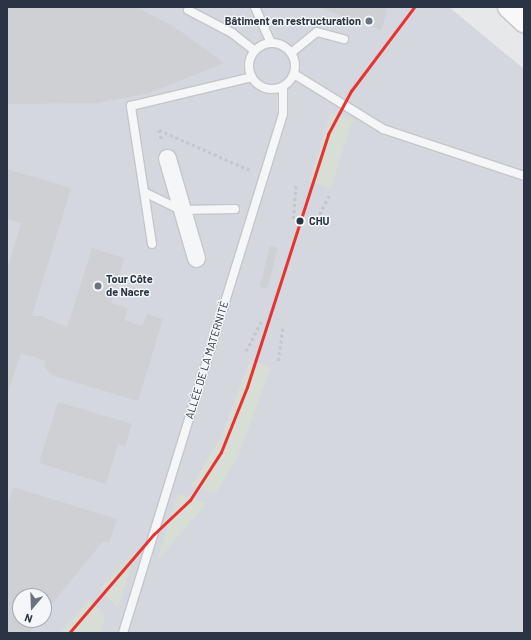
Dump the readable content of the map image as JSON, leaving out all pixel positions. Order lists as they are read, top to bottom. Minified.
{"streets":{"lane":["ALLÉE DE LA MATERNITÉ"]},"places":["Bâtiment en restructuration","CHU","Tour Côte de Nacre"],"north":"bottom"}
